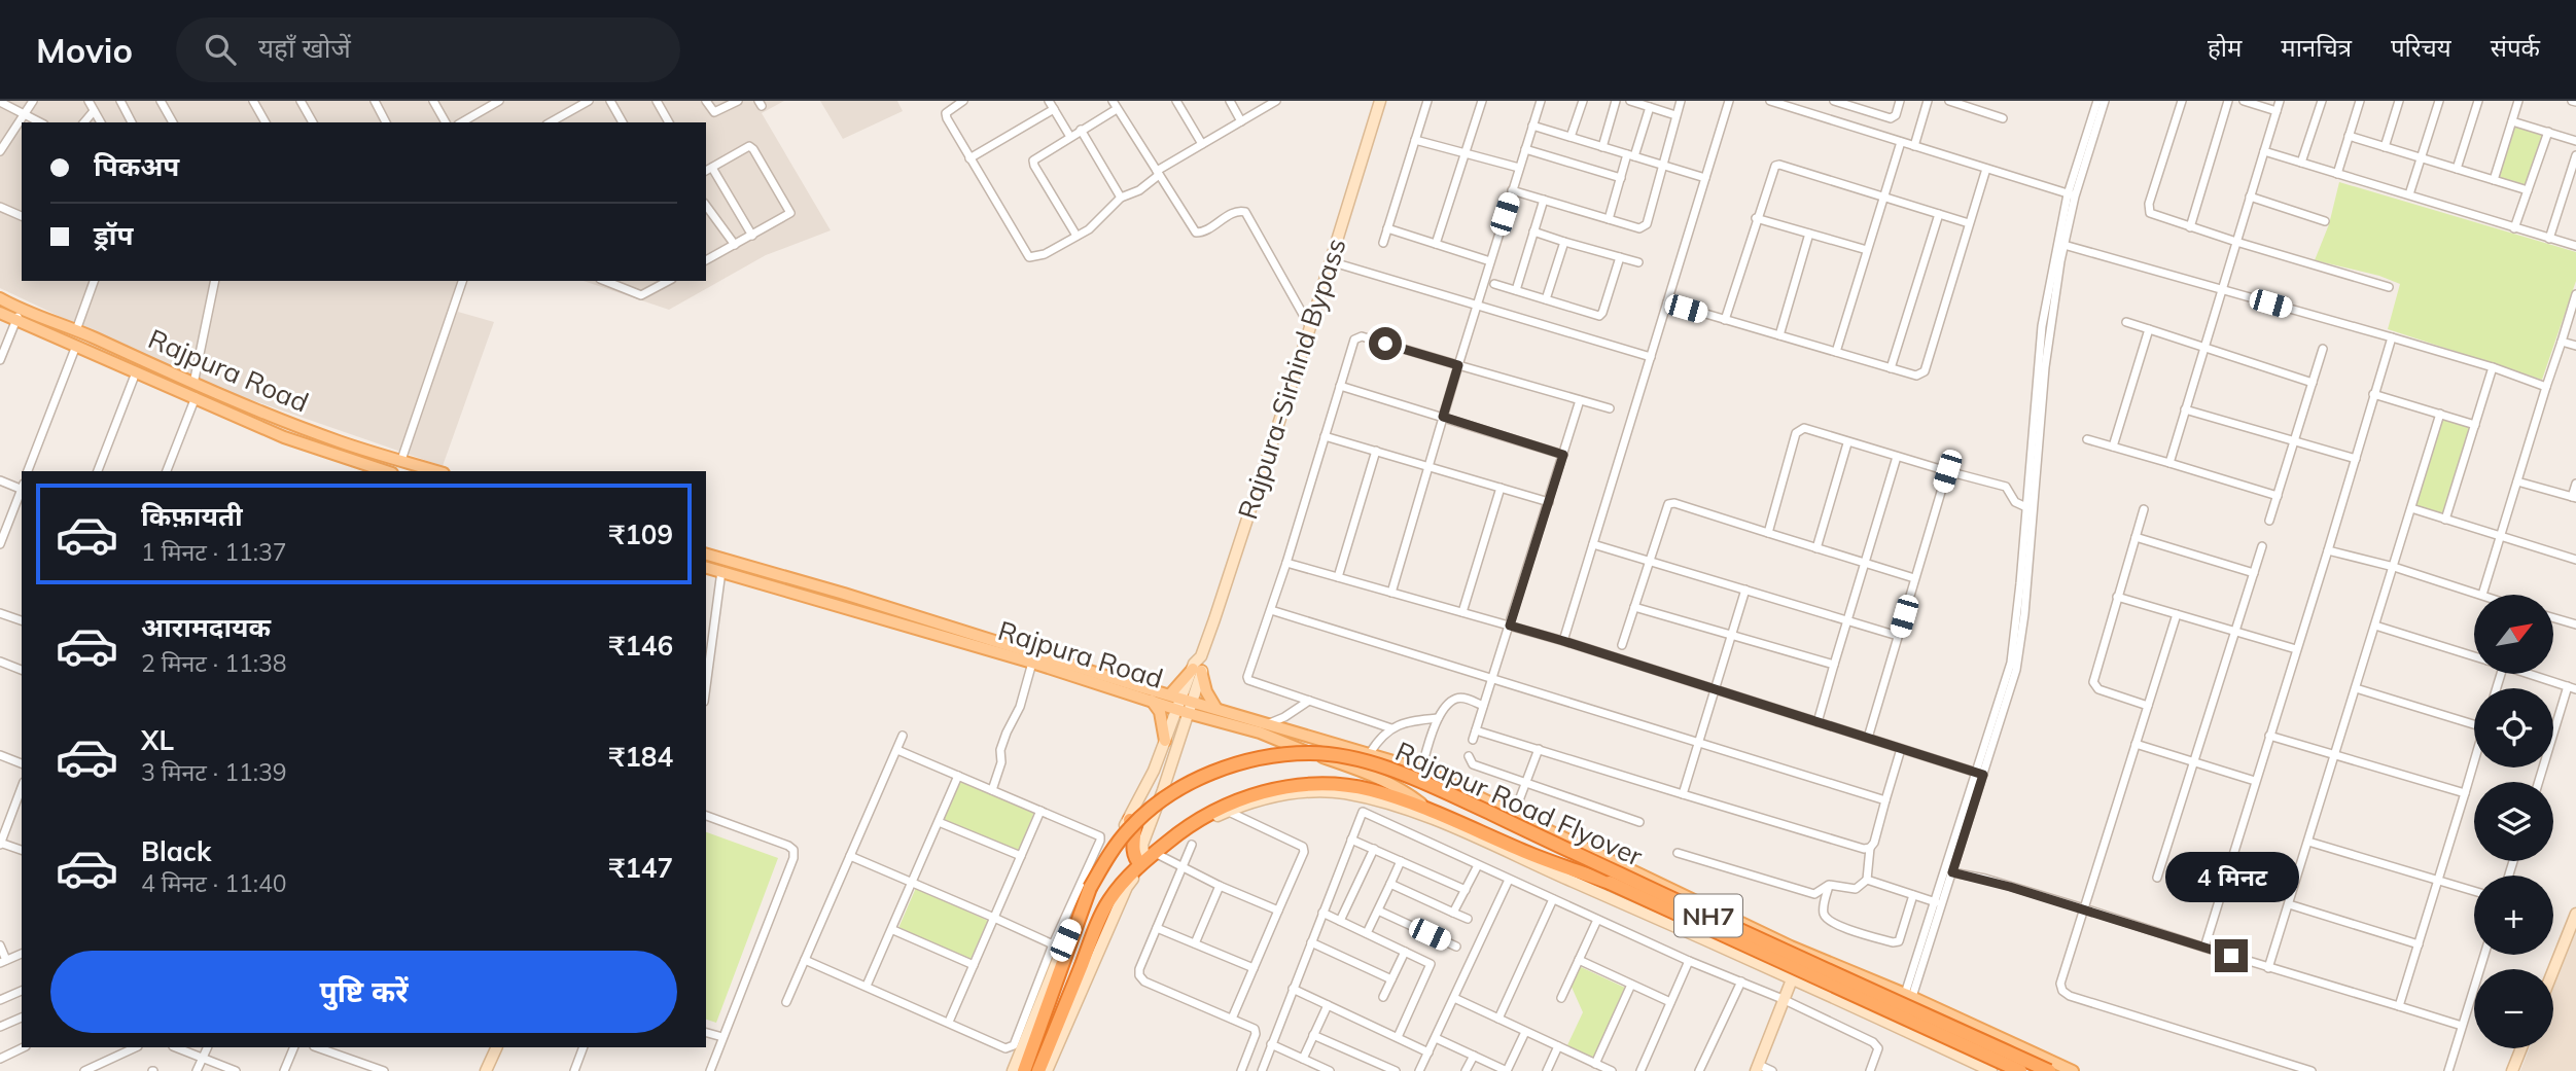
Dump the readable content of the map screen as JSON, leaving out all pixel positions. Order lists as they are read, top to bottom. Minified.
{"streets":{"highway":["Rajpura Road","Rajapur Road Flyover","NH7"],"street":["Rajpura-Sirhind Bypass"]},"crossings":[["Rajpura Road","Rajpura-Sirhind Bypass"],["Rajpura Road","Rajapur Road Flyover"],["Rajpura Road","NH7"]],"north":"top right","page":{"header":"Movio","search":"यहाँ खोजें","nav":["होम","मानचित्र","परिचय","संपर्क"],"banner":["पिकअप","ड्रॉप"],"list":[{"name":"किफ़ायती","note":"1 मिनट · 11:37","value":"₹109"},{"name":"आरामदायक","note":"2 मिनट · 11:38","value":"₹146"},{"name":"XL","note":"3 मिनट · 11:39","value":"₹184"},{"name":"Black","note":"4 मिनट · 11:40","value":"₹147"}],"map_buttons":["+","−"],"bubble":"4 मिनट","buttons":"पुष्टि करें"}}
